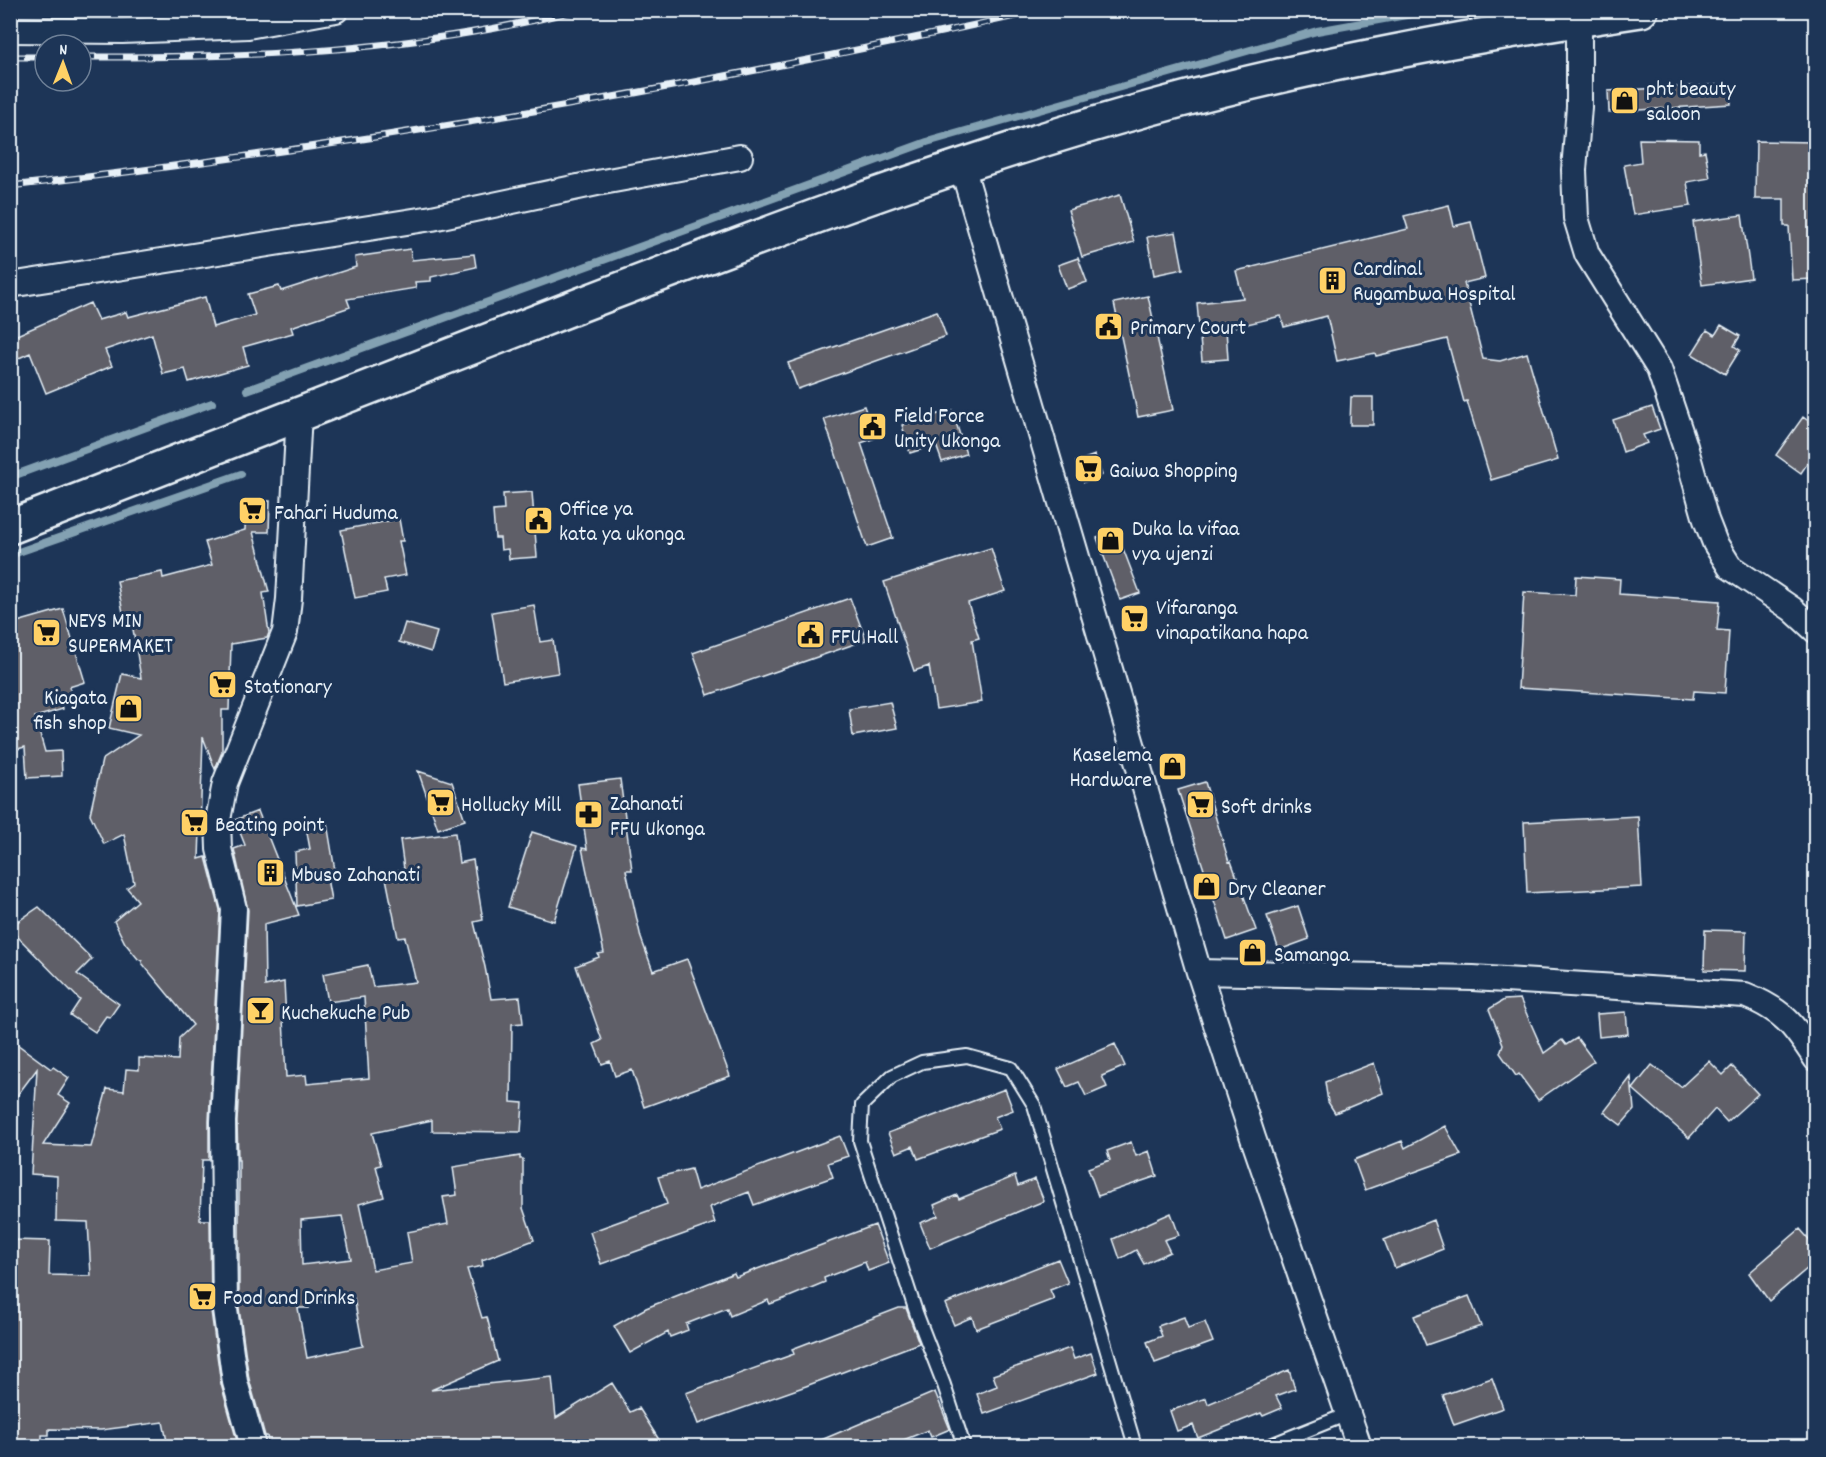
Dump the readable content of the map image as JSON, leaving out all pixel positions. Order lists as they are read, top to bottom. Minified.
{"places":{"shop":["pht beauty saloon","Duka la vifaa vya ujenzi","Kiagata fish shop","Kaselema Hardware","Dry Cleaner","Samanga"],"building":["Cardinal Rugambwa Hospital","Mbuso Zahanati"],"public building":["Primary Court","Field Force Unity Ukonga","Office ya kata ya ukonga","FFU Hall"],"supermarket":["Gaiwa Shopping","Fahari Huduma","Vifaranga vinapatikana hapa","NEYS MIN SUPERMAKET","Stationary","Hollucky Mill","Soft drinks","Beating point","Food and Drinks"],"pharmacy":["Zahanati FFU Ukonga"],"bar":["Kuchekuche Pub"]},"north":"top"}
